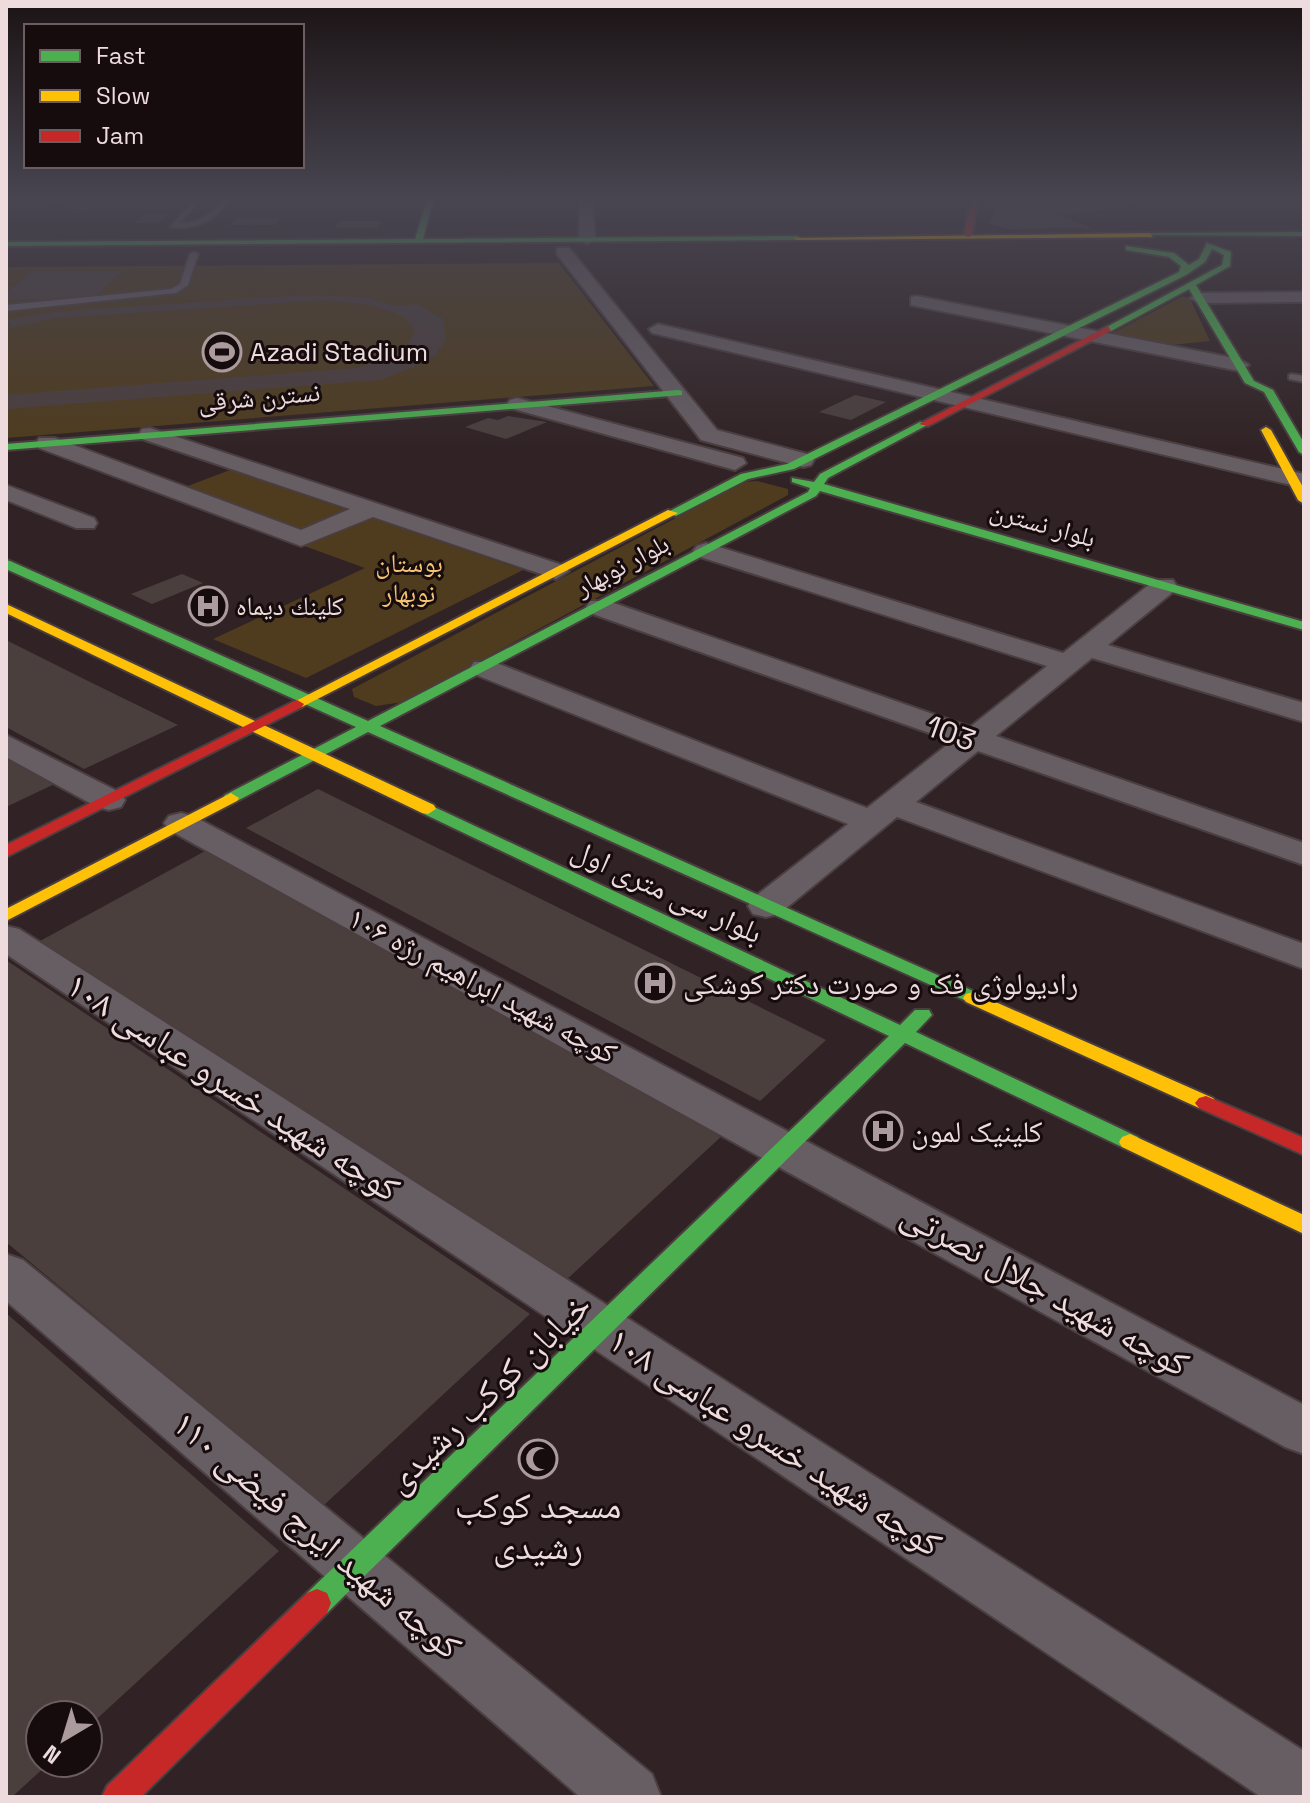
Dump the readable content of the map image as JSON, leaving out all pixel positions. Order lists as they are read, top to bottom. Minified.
{"streets":{"main road":["نسترن شرقی","بلوار نسترن","بلوار نوبهار","بلوار سی متری اول","خیابان کوکب رشیدی"],"street":["103","کوچه شهید ابراهیم رژه ۱۰۶","کوچه شهید خسرو عباسی ۱۰۸","کوچه شهید جلال نصرتی","کوچه شهید ایرج فیضی ۱۱۰"]},"crossings":[["نسترن شرقی","بلوار نسترن"],["نسترن شرقی","بلوار نوبهار"],["بلوار نسترن","بلوار نوبهار"],["بلوار نوبهار","103"],["بلوار نوبهار","بلوار سی متری اول"],["بلوار نوبهار","کوچه شهید ابراهیم رژه ۱۰۶"],["بلوار سی متری اول","خیابان کوکب رشیدی"],["کوچه شهید ابراهیم رژه ۱۰۶","کوچه شهید جلال نصرتی"],["کوچه شهید ابراهیم رژه ۱۰۶","خیابان کوکب رشیدی"],["کوچه شهید خسرو عباسی ۱۰۸","خیابان کوکب رشیدی"],["کوچه شهید جلال نصرتی","خیابان کوکب رشیدی"],["خیابان کوکب رشیدی","کوچه شهید ایرج فیضی ۱۱۰"]],"parks":["بوستان نوبهار"],"places":{"sports":["Azadi Stadium"],"hospital":["كلينك ديماه","رادیولوژی فک و صورت دکتر کوشکی","کلینیک لمون"],"mosque":["مسجد کوکب رشیدی"]},"legend":["Fast","Slow","Jam"],"north":"bottom left"}
